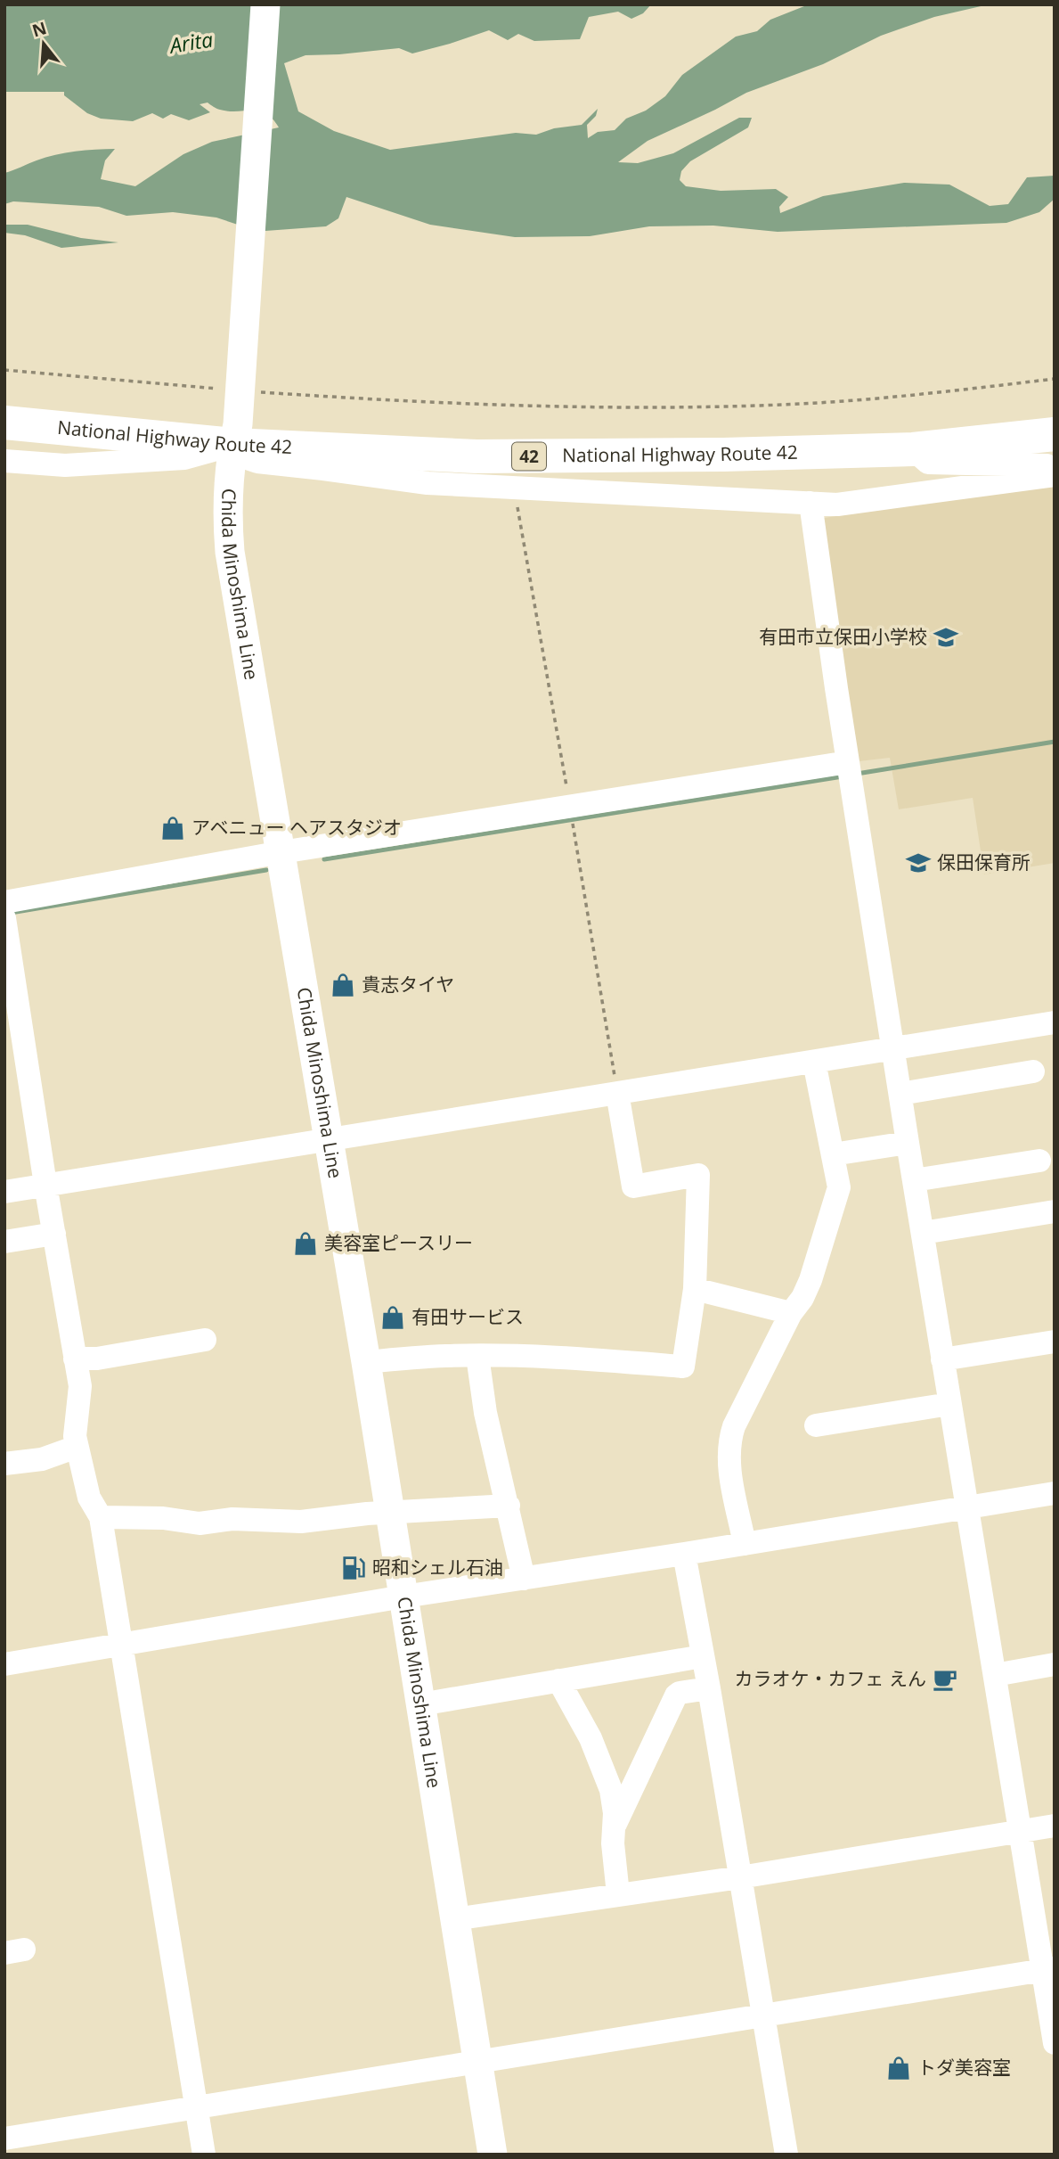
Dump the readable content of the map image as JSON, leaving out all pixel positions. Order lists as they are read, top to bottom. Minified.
{"streets":{"highway":["National Highway Route 42","42"],"main road":["Chida Minoshima Line"]},"crossings":[["National Highway Route 42","Chida Minoshima Line"]],"water":["Arita"],"places":{"school or university":["有田市立保田小学校","保田保育所"],"shop":["アベニュー ヘアスタジオ","貴志タイヤ","美容室ピースリー","有田サービス","トダ美容室"],"fuel station":["昭和シェル石油"],"cafe":["カラオケ・カフェ えん"]},"north":"top"}
